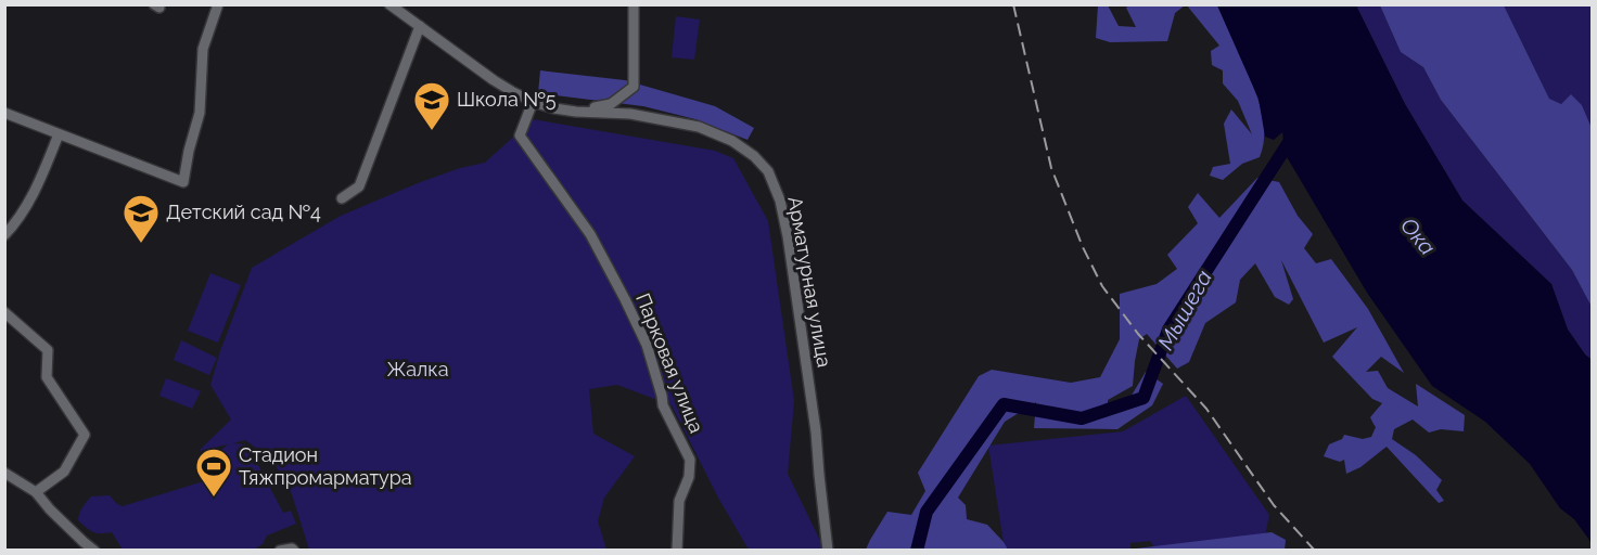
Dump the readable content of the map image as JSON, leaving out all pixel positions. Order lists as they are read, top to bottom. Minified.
{"streets":{"street":["Арматурная улица","Парковая улица"]},"crossings":[["Арматурная улица","Парковая улица"]],"water":["Ока","Мышега"],"parks":["Жалка"],"places":{"school or university":["Школа №5","Детский сад №4"],"sports":["Стадион Тяжпромарматура"]}}
